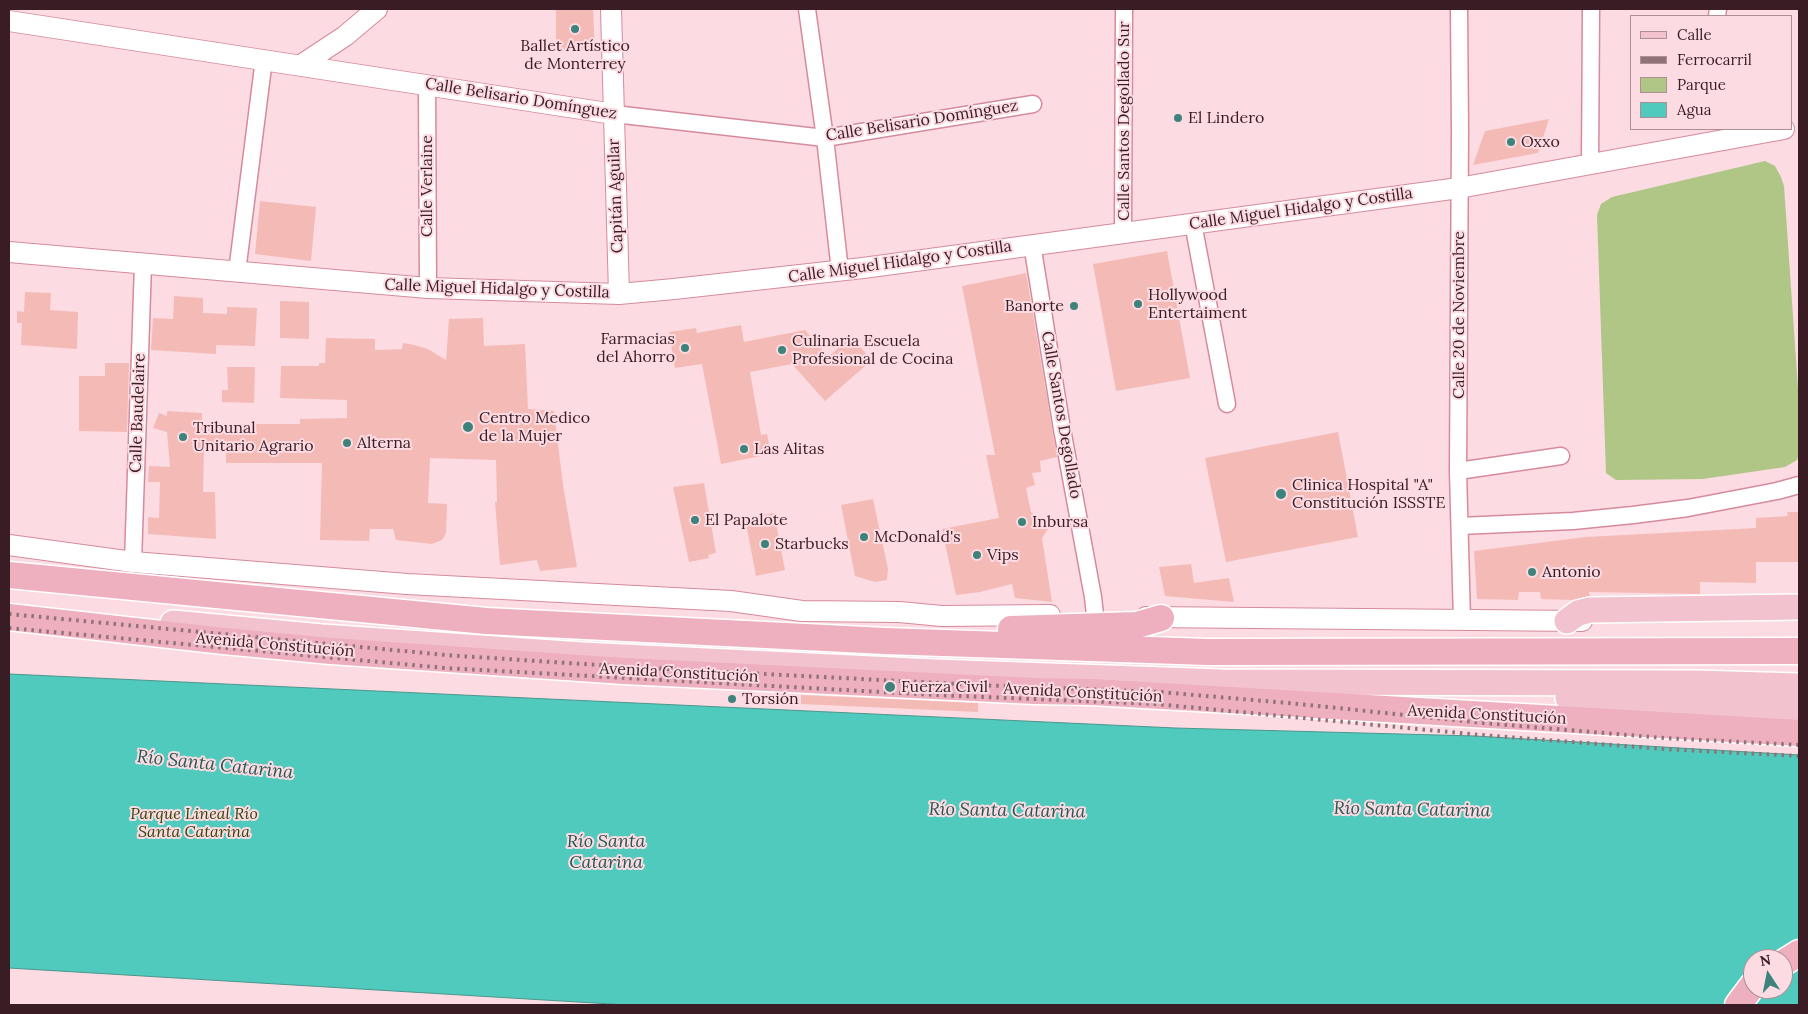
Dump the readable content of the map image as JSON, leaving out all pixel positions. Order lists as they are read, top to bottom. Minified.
{"streets":{"highway":["Avenida Constitución"],"street":["Calle Belisario Domínguez","Calle Santos Degollado Sur","Calle Verlaine","Capitán Aguilar","Calle Miguel Hidalgo y Costilla","Calle 20 de Noviembre","Calle Baudelaire","Calle Santos Degollado"]},"crossings":[["Calle Belisario Domínguez","Calle Verlaine"],["Calle Belisario Domínguez","Capitán Aguilar"],["Calle Santos Degollado Sur","Calle Miguel Hidalgo y Costilla"],["Calle Verlaine","Calle Miguel Hidalgo y Costilla"],["Capitán Aguilar","Calle Miguel Hidalgo y Costilla"],["Calle Miguel Hidalgo y Costilla","Calle 20 de Noviembre"],["Calle Miguel Hidalgo y Costilla","Calle Baudelaire"],["Calle Miguel Hidalgo y Costilla","Calle Santos Degollado"]],"water":["Río Santa Catarina"],"parks":["Parque Lineal Río Santa Catarina"],"places":["Ballet Artístico de Monterrey","El Lindero","Oxxo","Hollywood Entertaiment","Banorte","Farmacias del Ahorro","Culinaria Escuela Profesional de Cocina","Centro Medico de la Mujer","Tribunal Unitario Agrario","Alterna","Las Alitas","Clinica Hospital \"A\" Constitución ISSSTE","El Papalote","Inbursa","McDonald's","Starbucks","Vips","Antonio","Fuerza Civil","Torsión"],"legend":["Calle","Ferrocarril","Parque","Agua"],"north":"top"}
